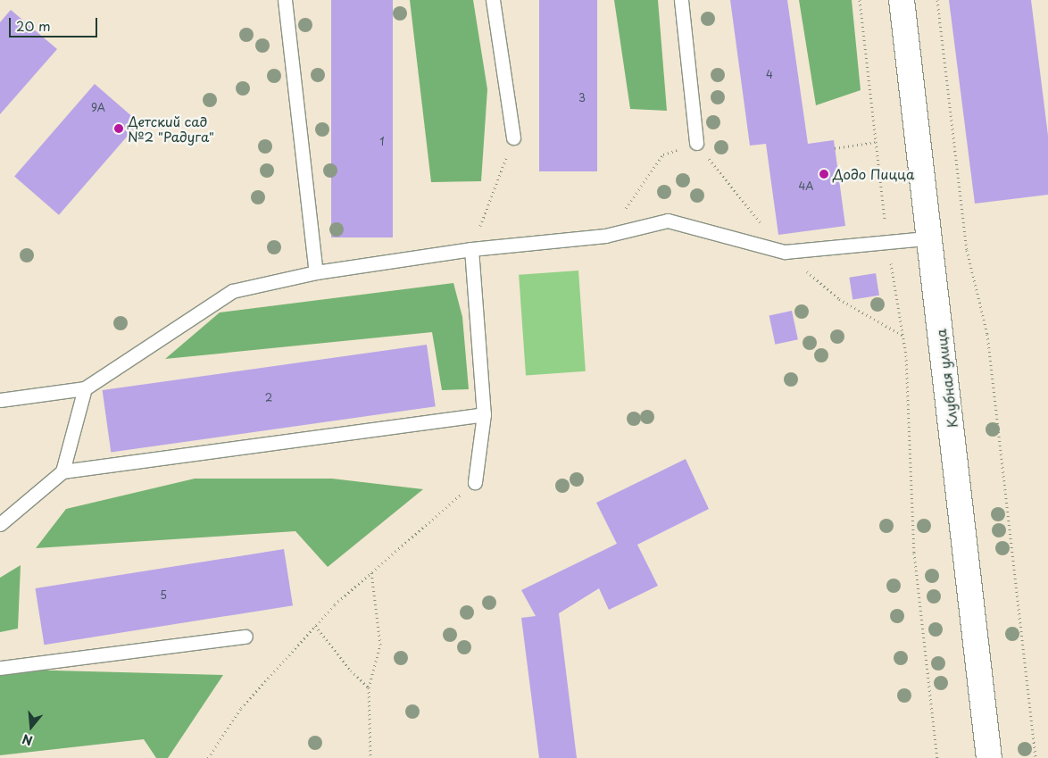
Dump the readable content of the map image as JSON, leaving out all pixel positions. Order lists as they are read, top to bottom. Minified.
{"streets":{"street":["Клубная улица"]},"places":["Детский сад №2 \"Радуга\"","Додо Пицца"],"house_numbers":["4","3","9А","1","4А","2","5"],"scale_bar":"20 m","north":"bottom"}
